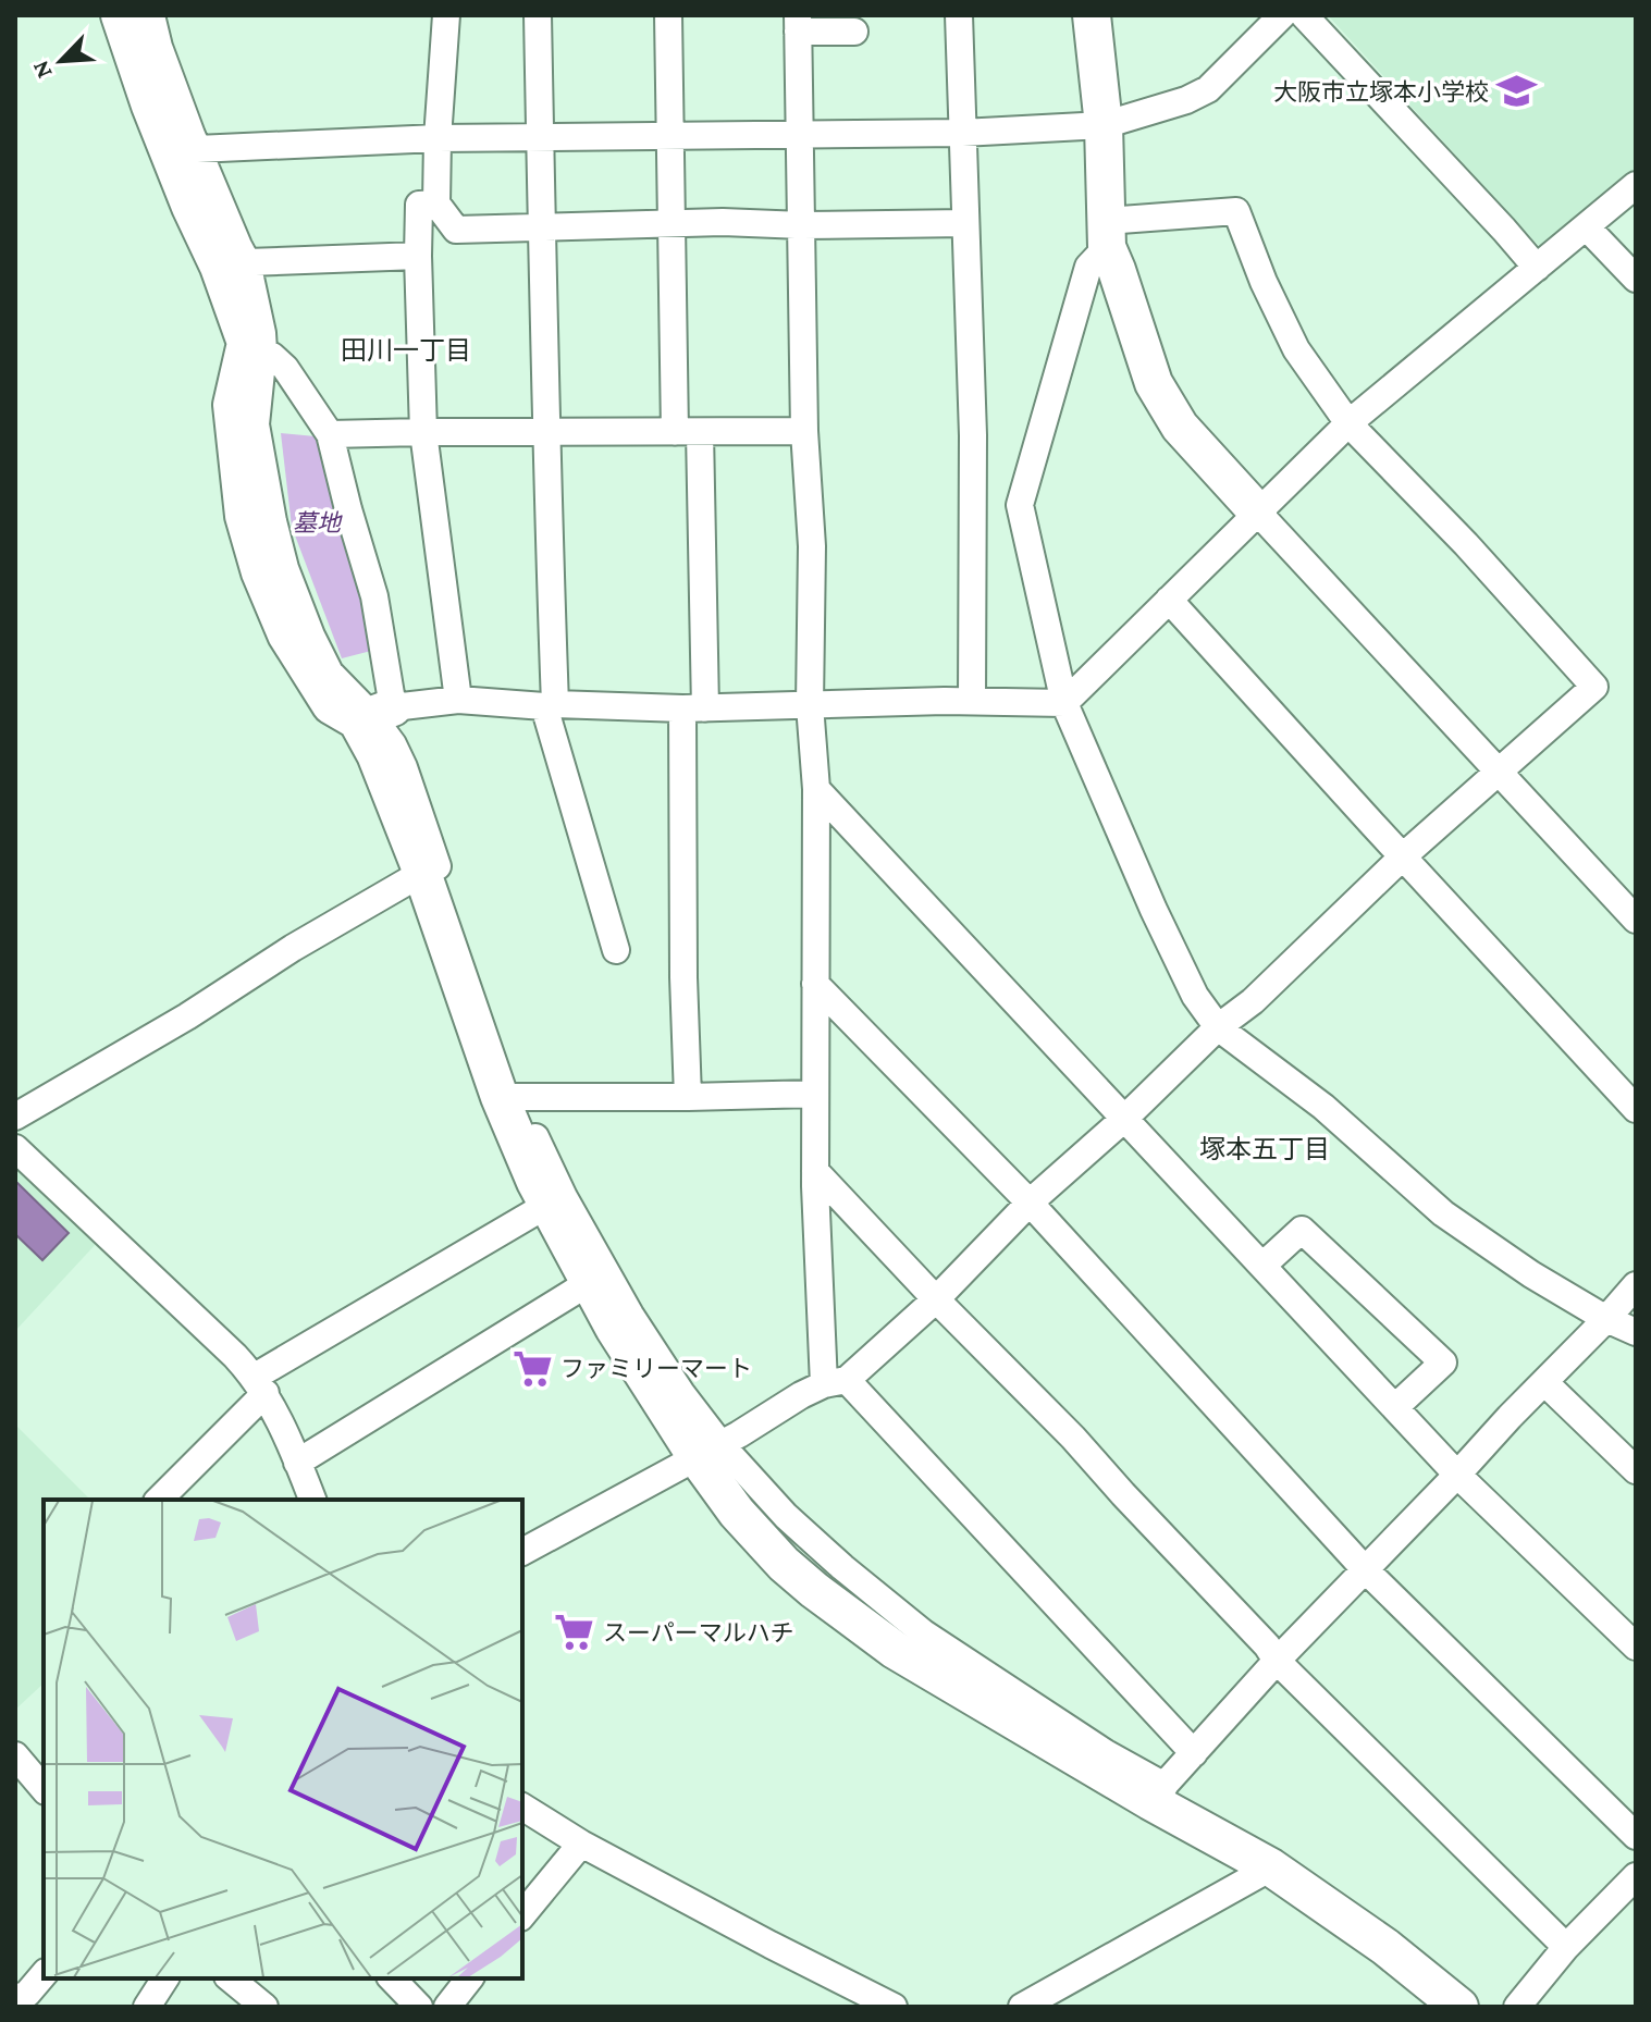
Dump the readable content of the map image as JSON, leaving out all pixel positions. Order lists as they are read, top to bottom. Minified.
{"districts":["田川一丁目","塚本五丁目"],"parks":["墓地"],"places":{"school or university":["大阪市立塚本小学校"],"supermarket":["ファミリーマート","スーパーマルハチ"]},"north":"bottom left"}
